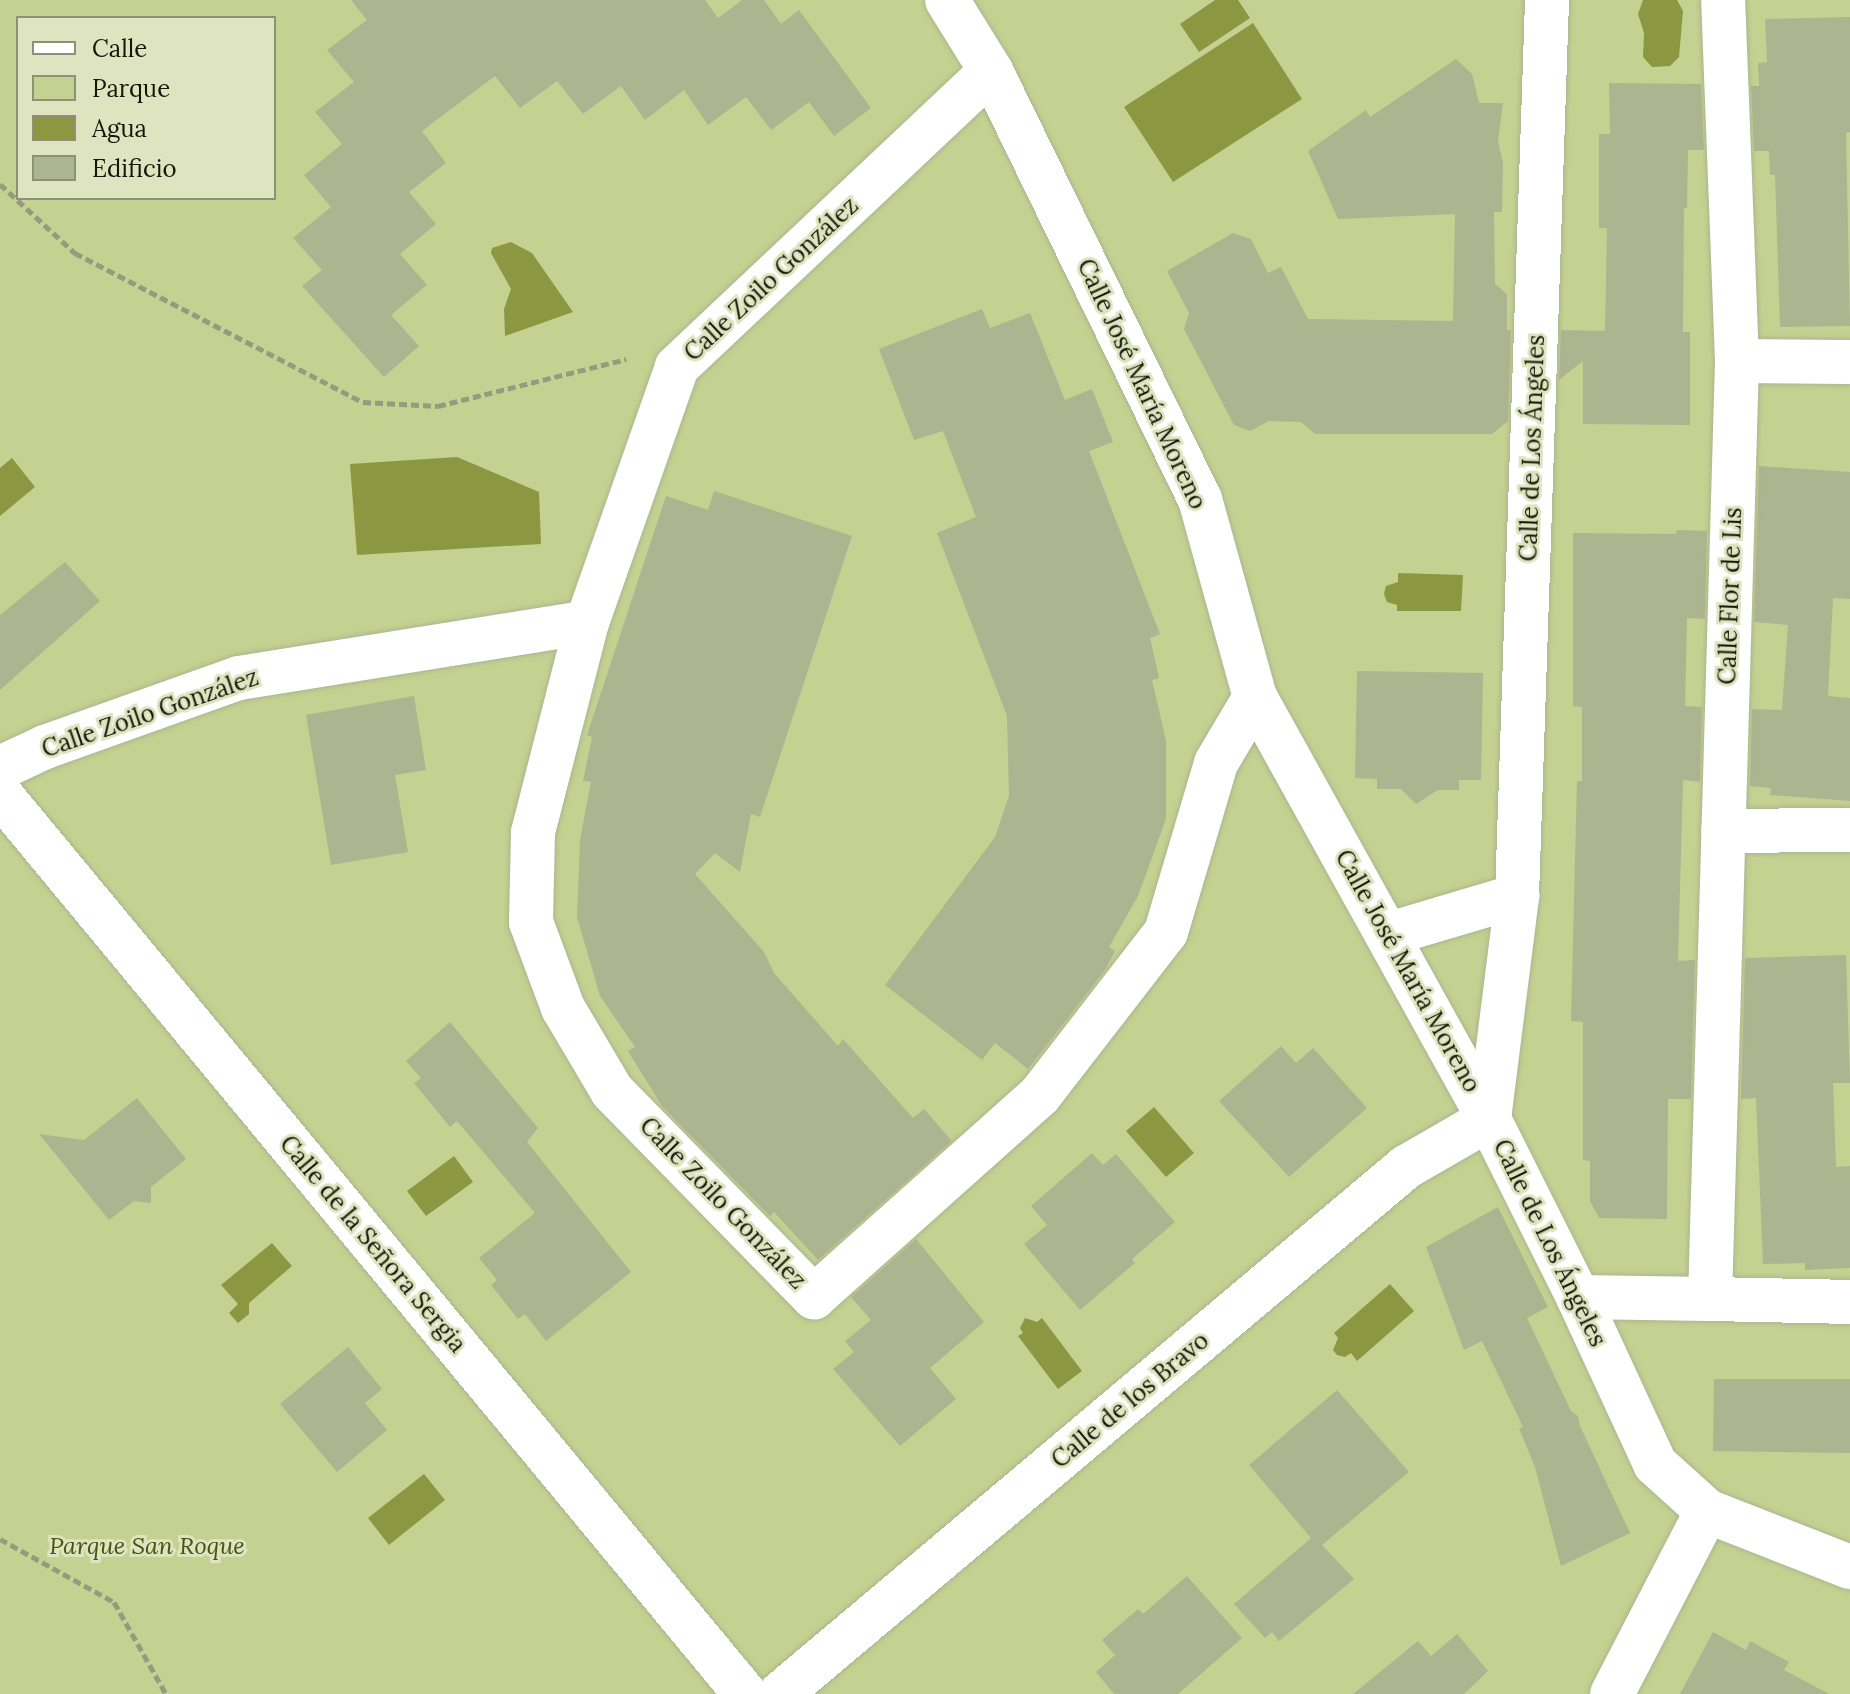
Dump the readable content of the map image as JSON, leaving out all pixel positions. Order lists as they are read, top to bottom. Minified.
{"streets":{"street":["Calle Zoilo González","Calle José María Moreno","Calle de Los Ángeles","Calle Flor de Lis","Calle de la Señora Sergia","Calle de los Bravo"]},"crossings":[["Calle Zoilo González","Calle José María Moreno"],["Calle José María Moreno","Calle de Los Ángeles"],["Calle José María Moreno","Calle de los Bravo"],["Calle de Los Ángeles","Calle de los Bravo"]],"parks":["Parque San Roque"],"legend":["Calle","Parque","Agua","Edificio"]}
